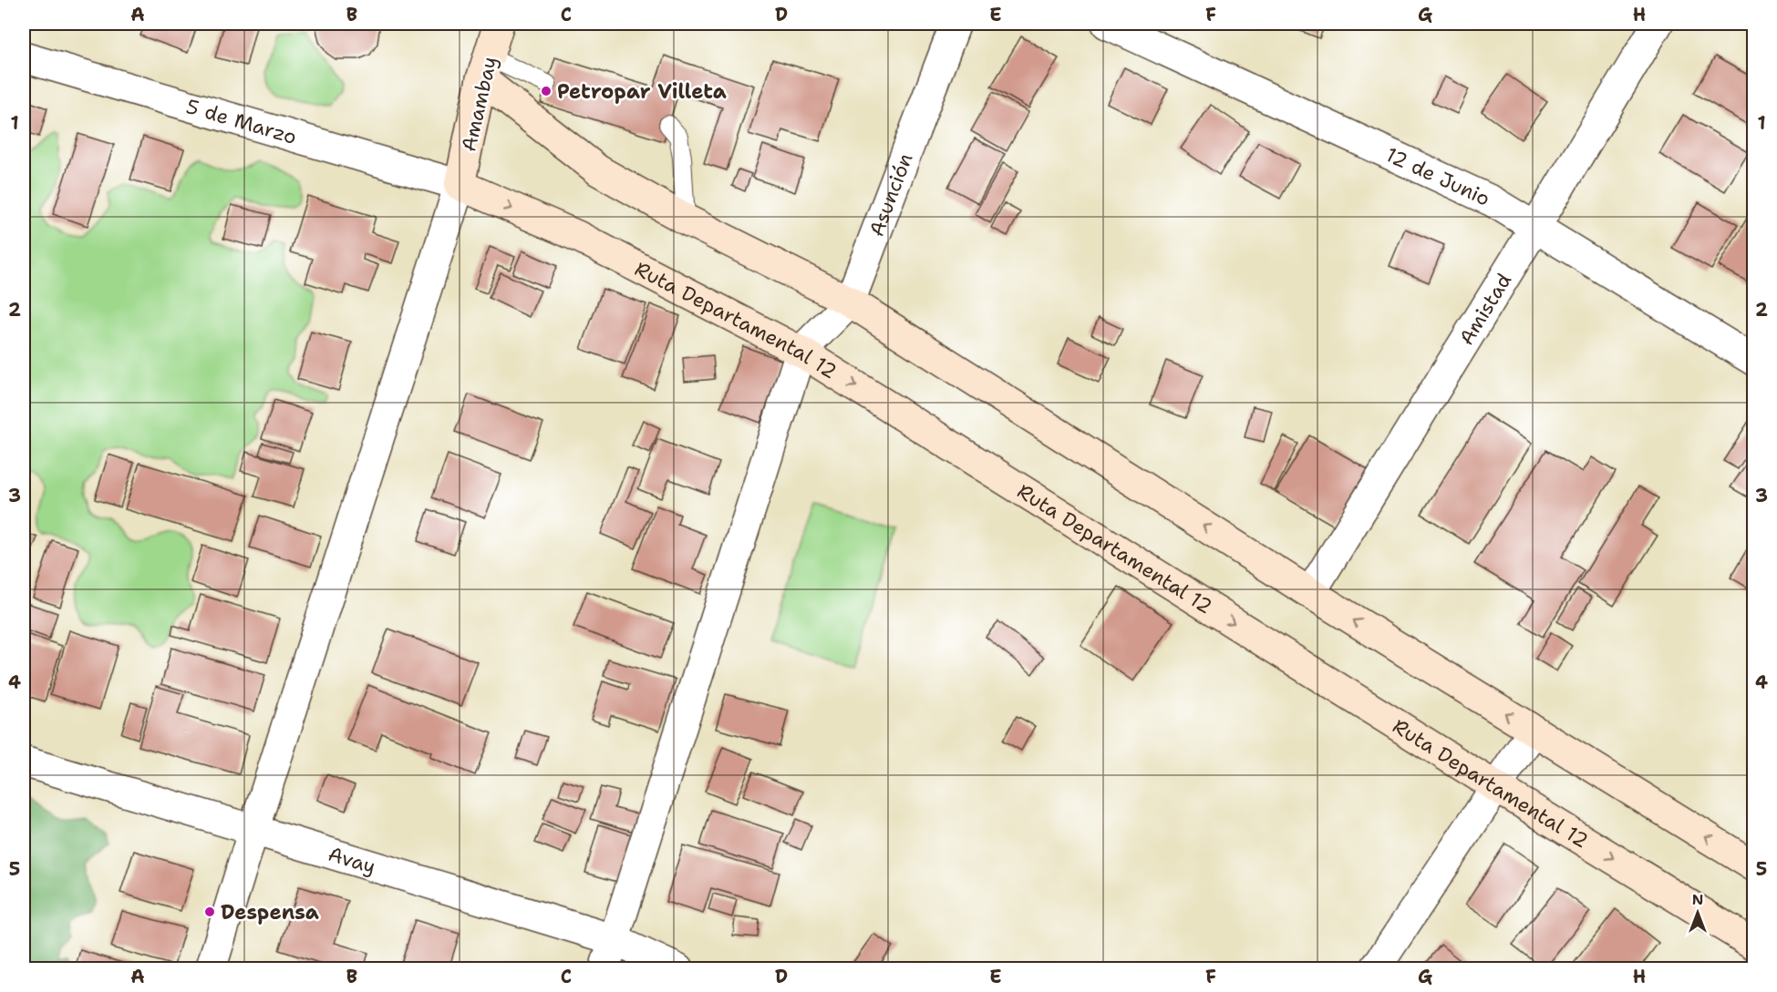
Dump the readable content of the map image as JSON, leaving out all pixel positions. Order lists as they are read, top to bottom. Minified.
{"streets":{"main road":["Amambay","Ruta Departamental 12"],"street":["5 de Marzo","12 de Junio","Asunción","Amistad","Avay"]},"crossings":[["Amambay","5 de Marzo"],["Amambay","Ruta Departamental 12"],["5 de Marzo","Ruta Departamental 12"],["12 de Junio","Amistad"],["Asunción","Ruta Departamental 12"]],"places":["Petropar Villeta","Despensa"],"north":"top","grid":{"columns":["A","B","C","D","E","F","G","H"],"rows":["1","2","3","4","5"]}}
